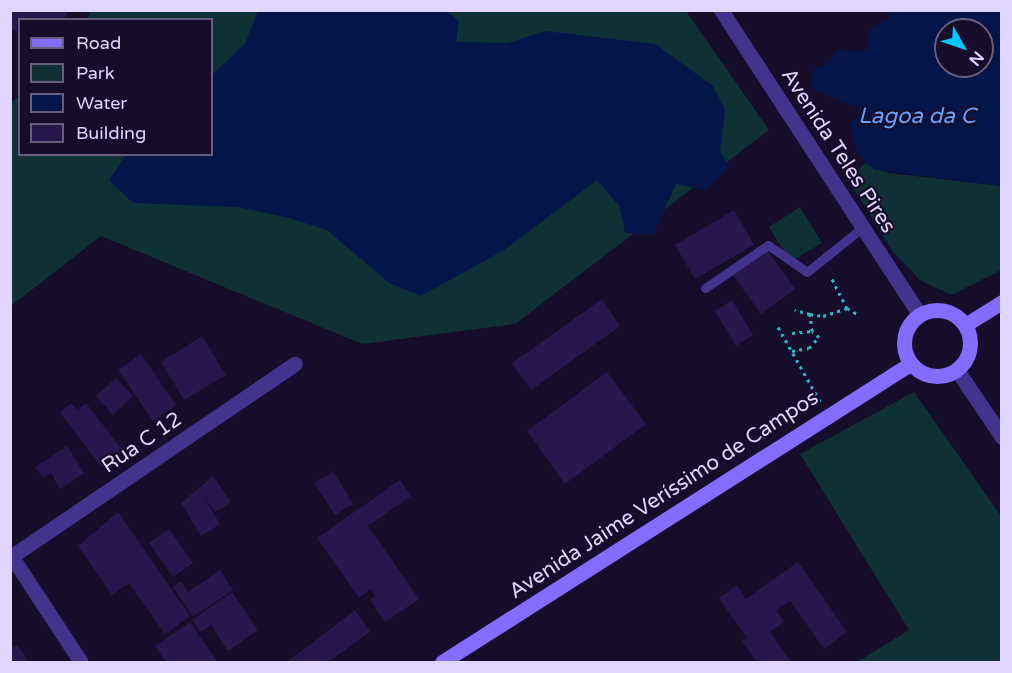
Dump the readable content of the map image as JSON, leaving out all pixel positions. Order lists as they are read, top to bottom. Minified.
{"streets":{"street":["Avenida Teles Pires","Rua C 12","Avenida Jaime Veríssimo de Campos"]},"crossings":[["Avenida Teles Pires","Avenida Jaime Veríssimo de Campos"]],"water":["Lagoa da C"],"legend":["Road","Park","Water","Building"],"north":"bottom right"}
